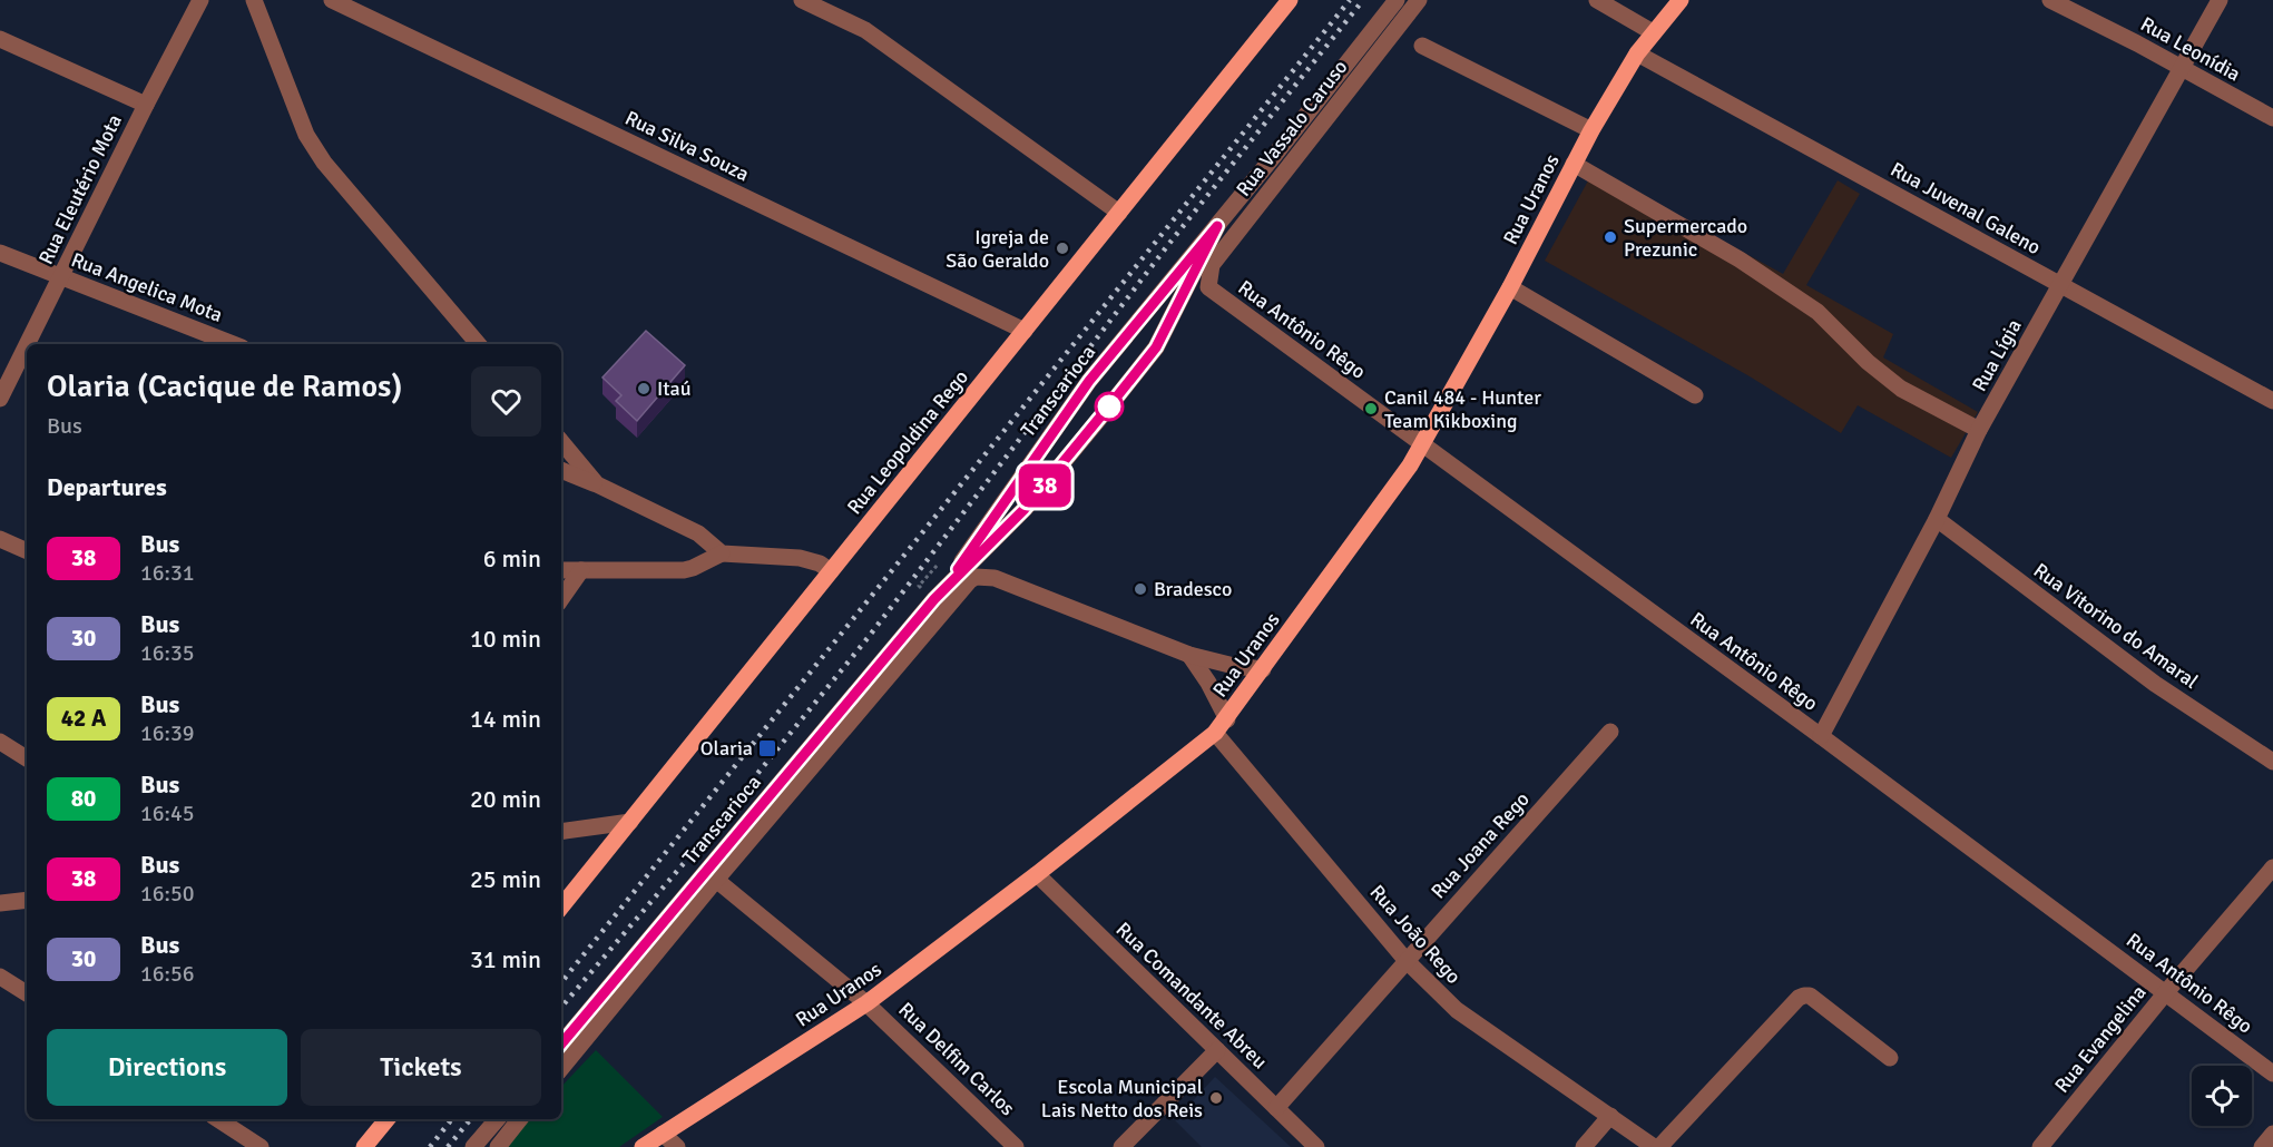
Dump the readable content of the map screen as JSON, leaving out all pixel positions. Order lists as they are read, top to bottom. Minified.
{"streets":{"main road":["Rua Uranos","Rua Leopoldina Rego"],"street":["Rua Leonídia","Rua Vassalo Caruso","Rua Silva Souza","Rua Eleutério Mota","Rua Juvenal Galeno","Rua Angelica Mota","Rua Antônio Rêgo","Rua Lígia","Transcarioca","Rua Vitorino do Amaral","Rua Joana Rego","Rua João Rego","Rua Comandante Abreu","Rua Evangelina","Rua Delfim Carlos"]},"crossings":[["Rua Leonídia","Rua Lígia"],["Rua Vassalo Caruso","Rua Antônio Rêgo"],["Rua Silva Souza","Rua Leopoldina Rego"],["Rua Eleutério Mota","Rua Angelica Mota"],["Rua Uranos","Rua Juvenal Galeno"],["Rua Uranos","Rua Antônio Rêgo"],["Rua Uranos","Rua João Rego"],["Rua Uranos","Rua Comandante Abreu"],["Rua Uranos","Rua Delfim Carlos"],["Rua Juvenal Galeno","Rua Lígia"],["Rua Antônio Rêgo","Rua Lígia"],["Rua Antônio Rêgo","Rua Evangelina"],["Rua Lígia","Rua Vitorino do Amaral"],["Rua Joana Rego","Rua João Rego"],["Rua Joana Rego","Rua Comandante Abreu"]],"places":{"other":["Supermercado Prezunic","Igreja de São Geraldo","Itaú","Canil 484 - Hunter Team Kikboxing","Bradesco","Escola Municipal Lais Netto dos Reis"],"transit":["Olaria"]},"lines":["bus line 38"],"page":{"on_map":"38","heading":[["Olaria (Cacique de Ramos)","Bus"],"Departures"],"list":[{"mark":"38","name":"Bus","note":"16:31","value":"6 min"},{"mark":"30","name":"Bus","note":"16:35","value":"10 min"},{"mark":"42 A","name":"Bus","note":"16:39","value":"14 min"},{"mark":"80","name":"Bus","note":"16:45","value":"20 min"},{"mark":"38","name":"Bus","note":"16:50","value":"25 min"},{"mark":"30","name":"Bus","note":"16:56","value":"31 min"}],"buttons":["Directions","Tickets"]}}
